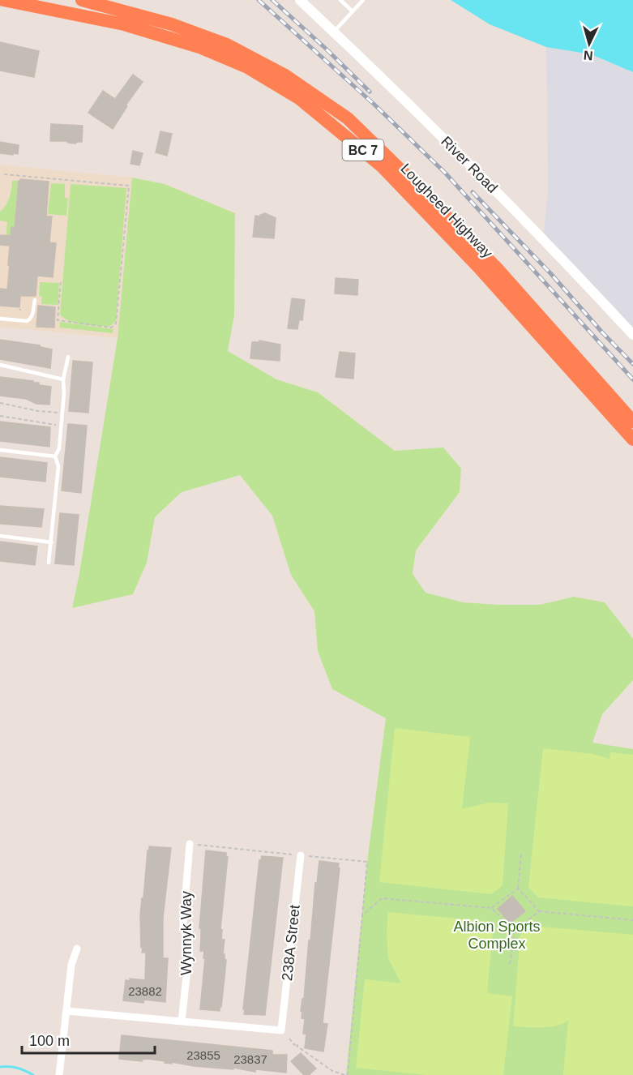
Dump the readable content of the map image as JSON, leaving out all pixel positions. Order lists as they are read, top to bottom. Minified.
{"streets":{"highway":["BC 7","Lougheed Highway"],"street":["River Road","Wynnyk Way","238A Street"]},"crossings":[["Wynnyk Way","238A Street"]],"parks":["Albion Sports Complex"],"house_numbers":["23882","23855","23837"],"scale_bar":"100 m","north":"bottom"}
